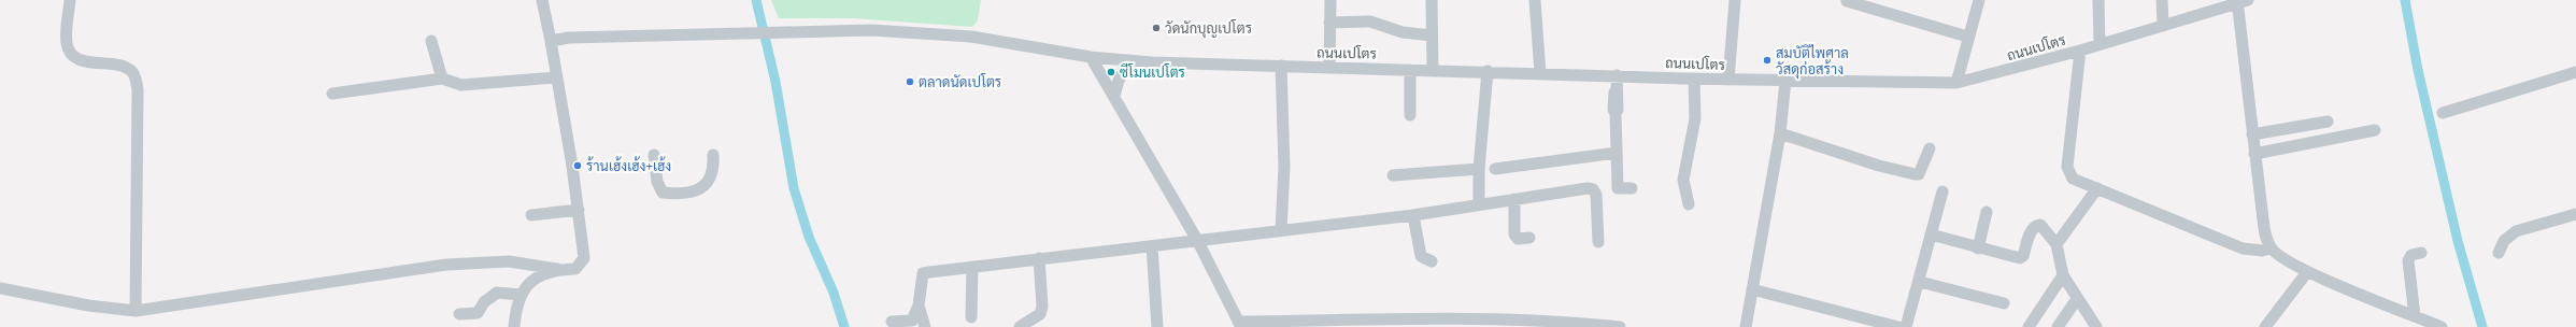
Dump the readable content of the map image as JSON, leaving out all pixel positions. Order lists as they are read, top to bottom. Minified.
{"streets":{"street":["ถนนเปโตร"]},"places":["วัดนักบุญเปโตร","สมบัติไพศาล วัสดุก่อสร้าง","ซีโมนเปโตร","ตลาดนัดเปโตร","ร้านเฮ้งเฮ้ง+เฮ้ง"]}
